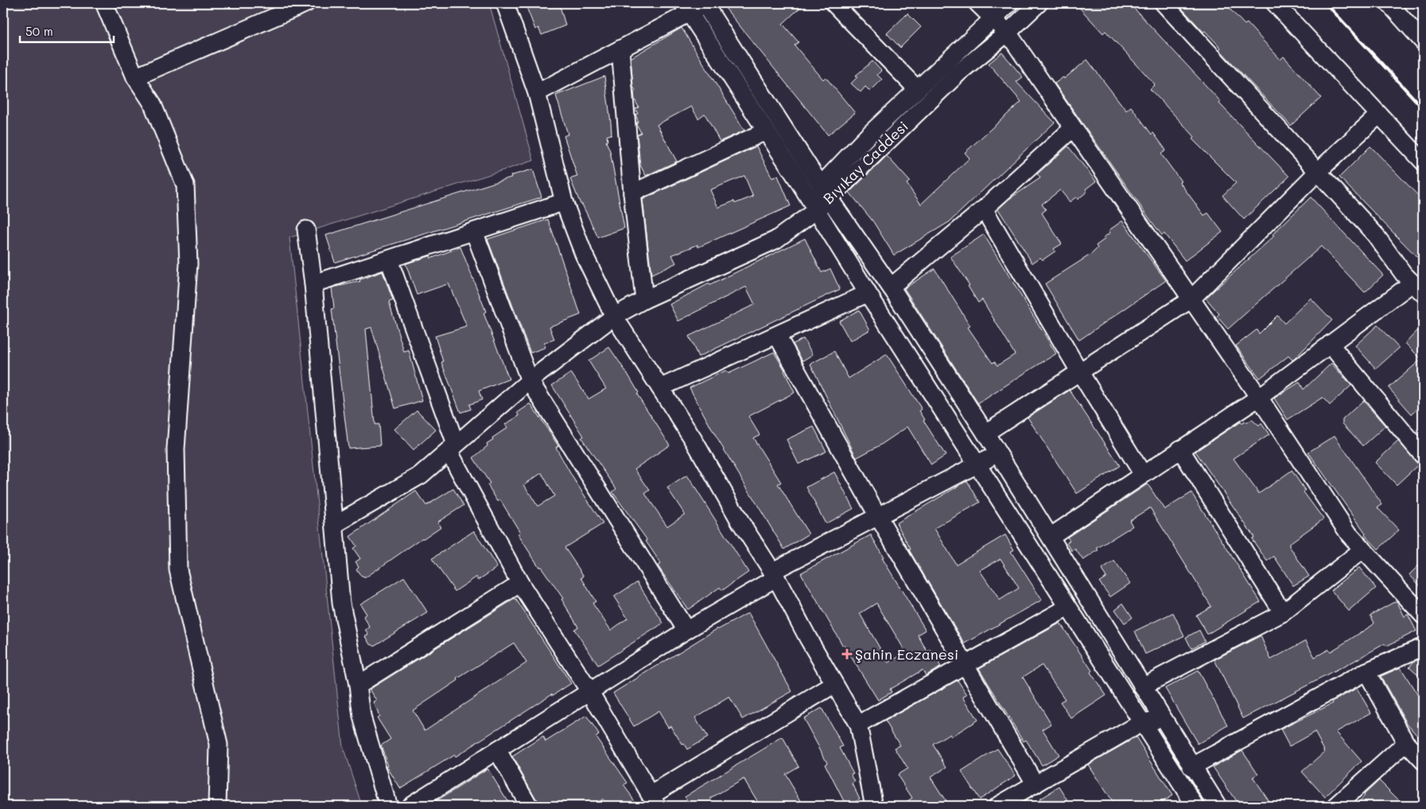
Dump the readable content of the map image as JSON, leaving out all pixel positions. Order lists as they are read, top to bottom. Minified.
{"streets":{"street":["Bıyıkay Caddesi"]},"places":{"health":["Şahin Eczanesi"]},"scale_bar":"50 m"}
